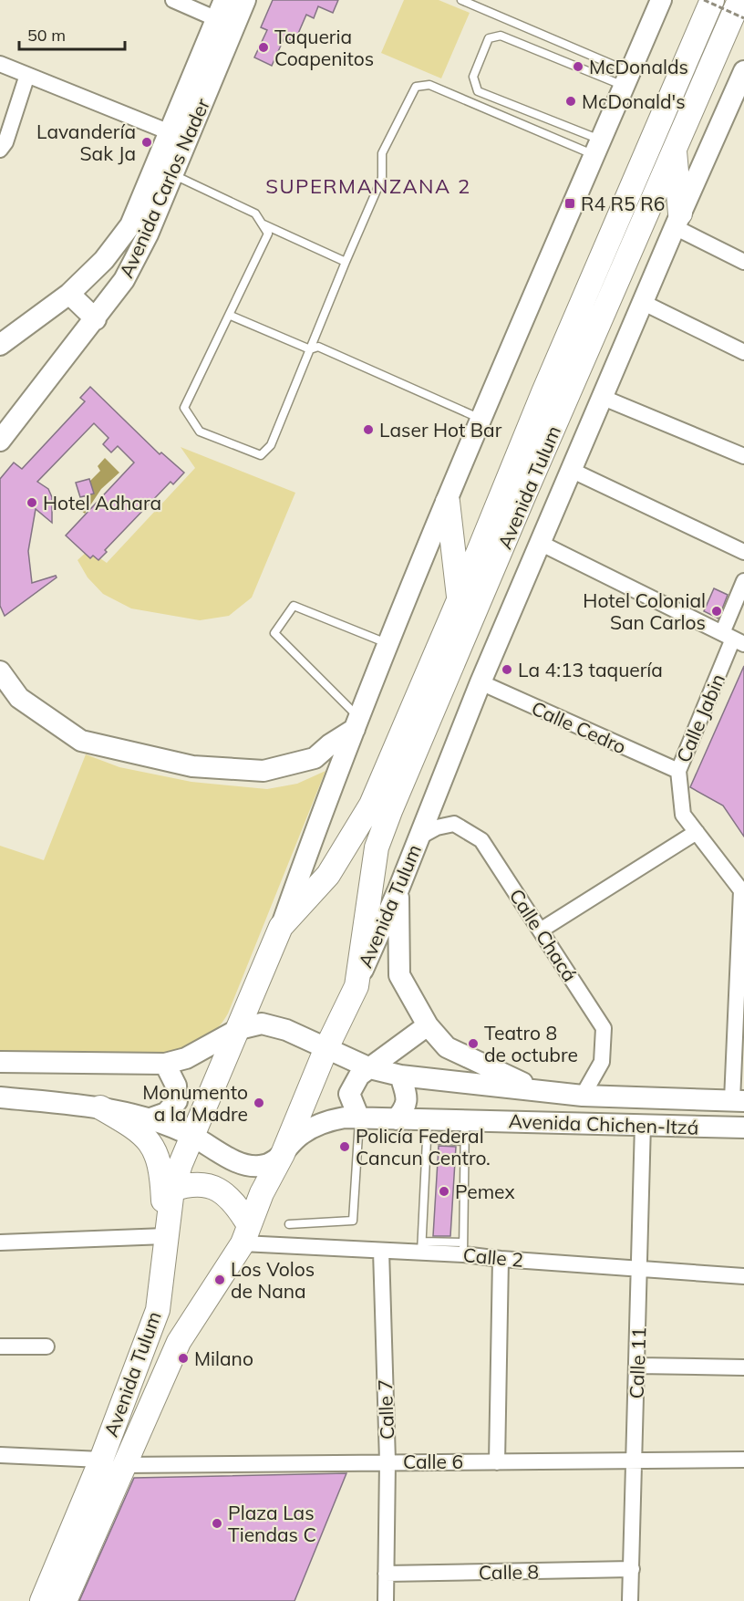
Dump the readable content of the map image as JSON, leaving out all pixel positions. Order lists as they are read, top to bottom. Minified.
{"streets":{"main road":["Avenida Tulum"],"street":["Avenida Carlos Nader","Calle Jabin","Calle Cedro","Calle Chacá","Avenida Chichen-Itzá","Calle 2","Calle 11","Calle 7","Calle 6","Calle 8"]},"crossings":[["Avenida Tulum","Calle Cedro"],["Avenida Tulum","Calle Chacá"],["Avenida Tulum","Avenida Chichen-Itzá"],["Avenida Tulum","Calle 2"],["Avenida Tulum","Calle 6"],["Calle Jabin","Calle Cedro"],["Calle Jabin","Avenida Chichen-Itzá"],["Calle Chacá","Avenida Chichen-Itzá"],["Avenida Chichen-Itzá","Calle 11"],["Calle 2","Calle 11"],["Calle 2","Calle 7"],["Calle 11","Calle 6"],["Calle 11","Calle 8"],["Calle 7","Calle 6"],["Calle 7","Calle 8"]],"districts":["SUPERMANZANA 2"],"places":{"other":["Taqueria Coapenitos","McDonalds","McDonald's","Lavandería Sak Ja","Laser Hot Bar","Hotel Adhara","Hotel Colonial San Carlos","La 4:13 taquería","Teatro 8 de octubre","Monumento a la Madre","Policía Federal Cancun Centro.","Pemex","Los Volos de Nana","Milano","Plaza Las Tiendas C"],"transit":["R4 R5 R6"]},"scale_bar":"50 m"}
